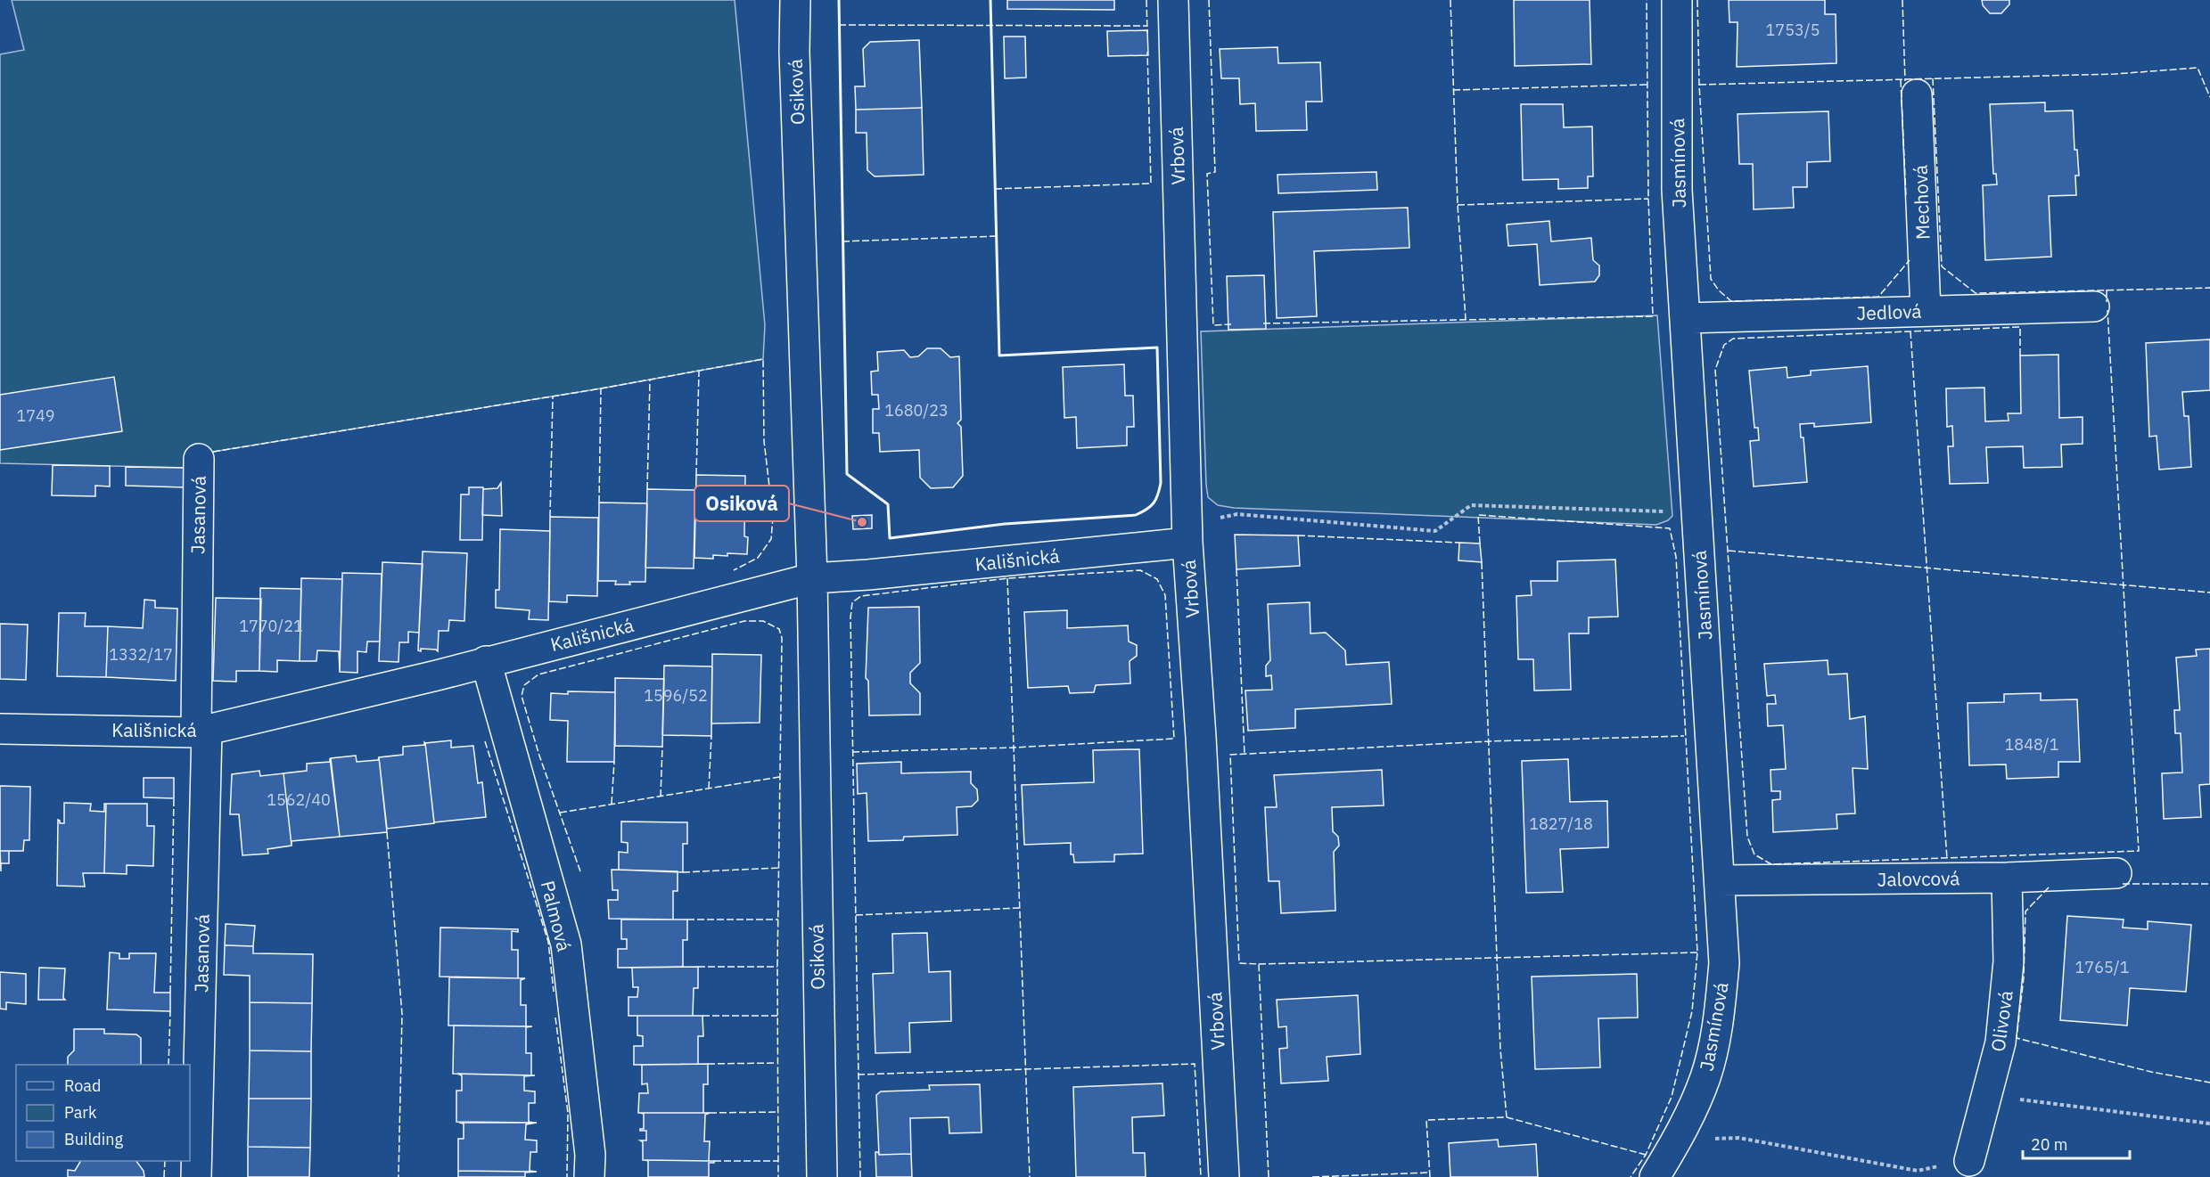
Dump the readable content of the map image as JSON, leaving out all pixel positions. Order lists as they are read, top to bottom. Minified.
{"streets":{"street":["Osiková","Vrbová","Jasmínová","Mechová","Jedlová","Jasanová","Kališnická","Jalovcová","Palmová","Olivová"]},"crossings":[["Osiková","Kališnická"],["Vrbová","Kališnická"],["Jasmínová","Jedlová"],["Jasmínová","Jalovcová"],["Mechová","Jedlová"],["Jasanová","Kališnická"],["Kališnická","Palmová"],["Jalovcová","Olivová"]],"places":["Osiková"],"house_numbers":["1753/5","1680/23","1749","1770/21","1332/17","1596/52","1848/1","1562/40","1827/18","1765/1"],"legend":["Road","Park","Building"],"scale_bar":"20 m"}
